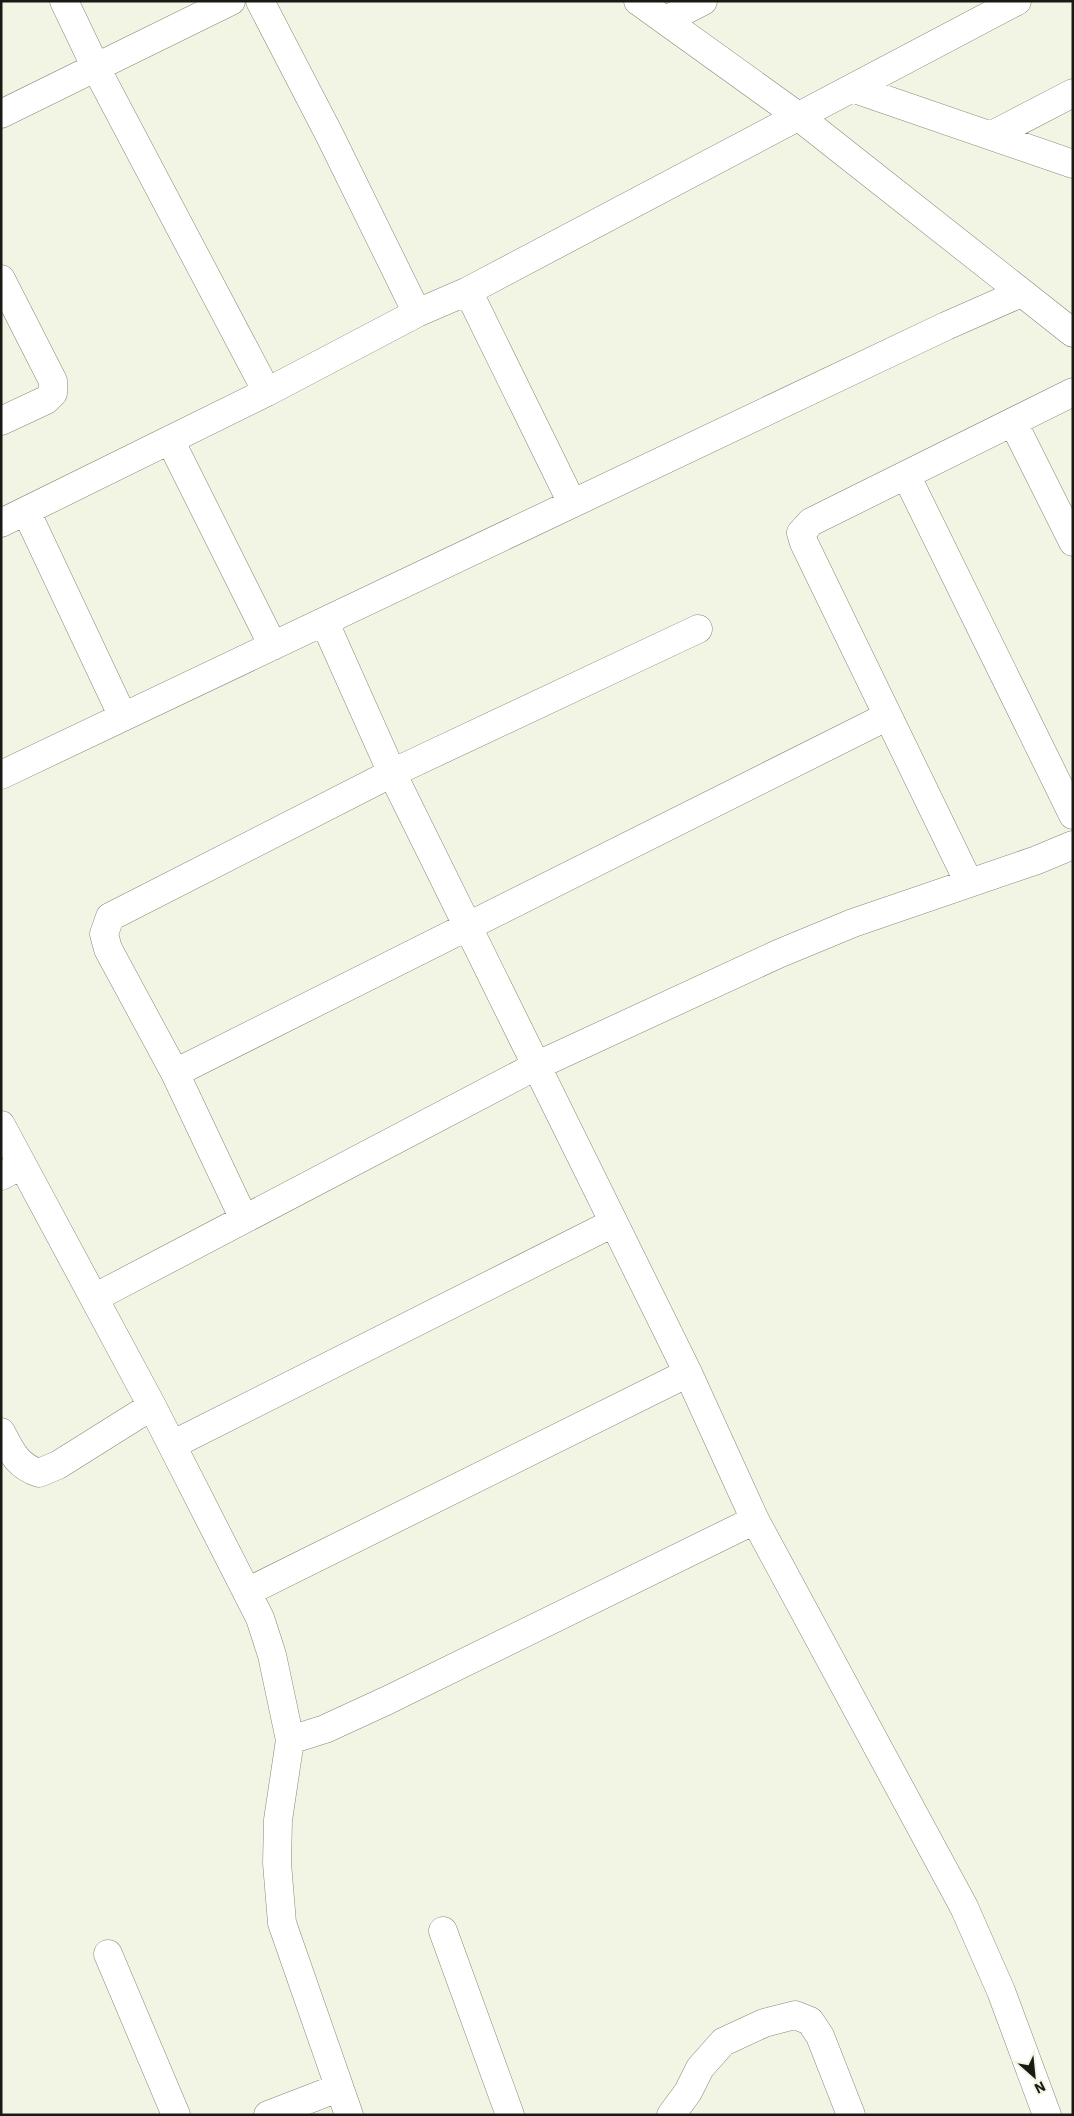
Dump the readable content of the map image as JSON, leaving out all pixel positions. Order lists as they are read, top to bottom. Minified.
{"north":"bottom right"}
